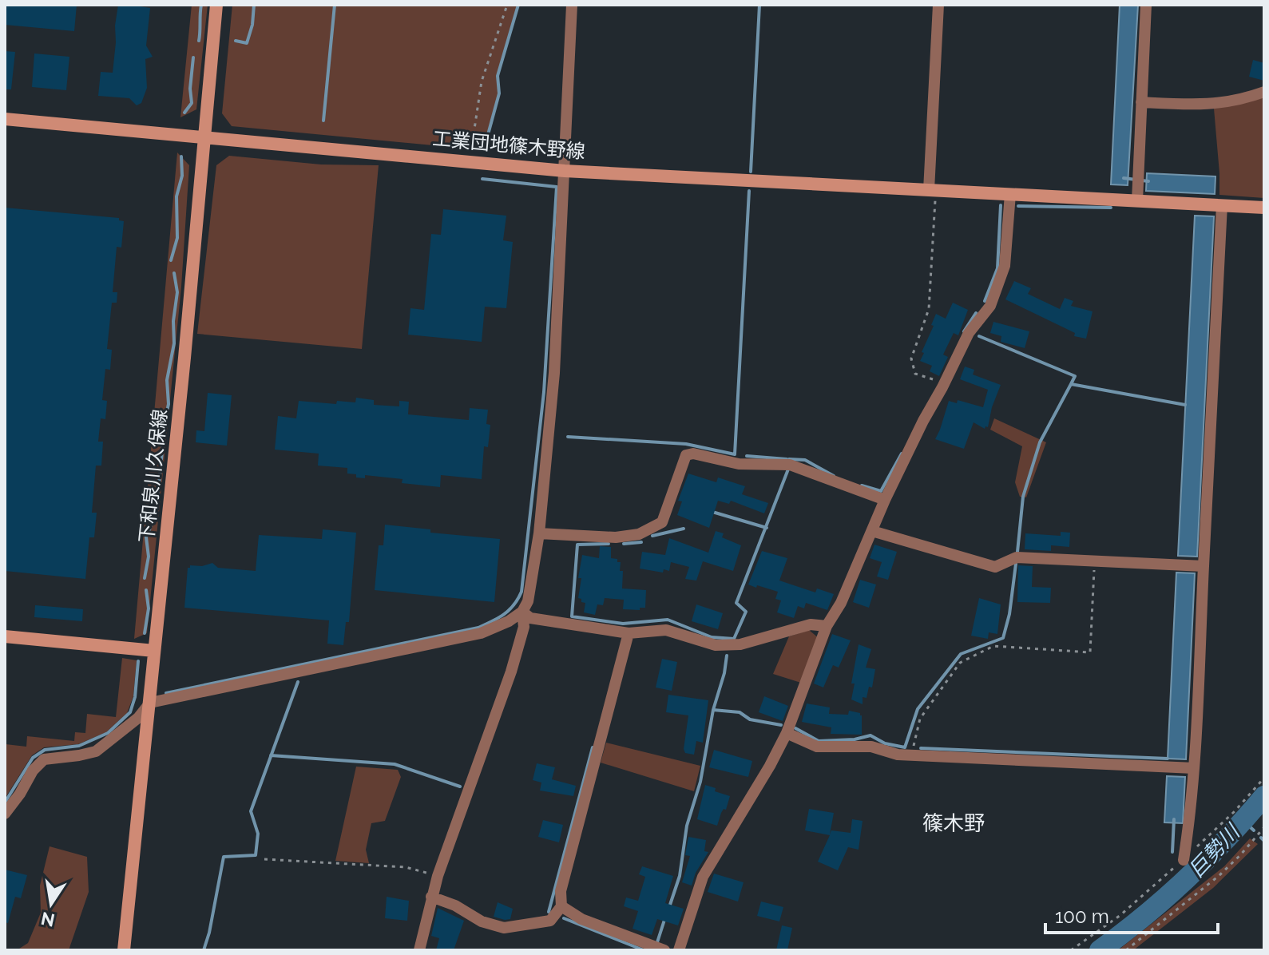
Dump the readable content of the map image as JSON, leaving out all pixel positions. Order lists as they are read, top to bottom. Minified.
{"streets":{"street":["工業団地篠木野線","下和泉川久保線"]},"crossings":[["工業団地篠木野線","下和泉川久保線"]],"districts":["篠木野"],"water":["巨勢川"],"scale_bar":"100 m","north":"bottom"}
